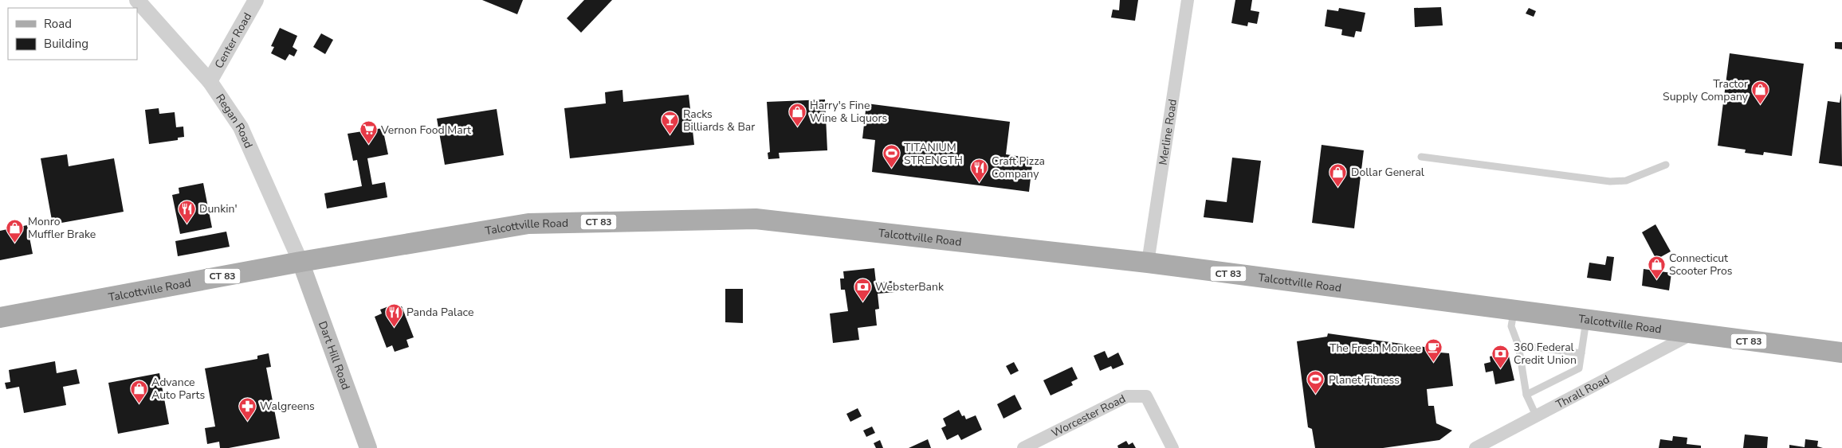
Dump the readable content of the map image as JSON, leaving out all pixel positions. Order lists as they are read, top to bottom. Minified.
{"streets":{"main road":["CT 83","Talcottville Road","Dart Hill Road"],"street":["Center Road","Regan Road","Merline Road","Thrall Road","Worcester Road"]},"crossings":[["Center Road","Regan Road"],["Regan Road","Talcottville Road"],["Regan Road","Dart Hill Road"],["Merline Road","Talcottville Road"],["Talcottville Road","Dart Hill Road"],["Talcottville Road","Thrall Road"]],"places":{"shop":["Tractor Supply Company","Harry's Fine Wine & Liquors","Dollar General","Monro Muffler Brake","Connecticut Scooter Pros","Advance Auto Parts"],"bar":["Racks Billiards & Bar"],"supermarket":["Vernon Food Mart"],"sports":["TITANIUM STRENGTH","Planet Fitness"],"restaurant":["Craft Pizza Company","Dunkin'","Panda Palace"],"bank":["WebsterBank","360 Federal Credit Union"],"cafe":["The Fresh Monkee"],"pharmacy":["Walgreens"]},"legend":["Road","Building"]}
